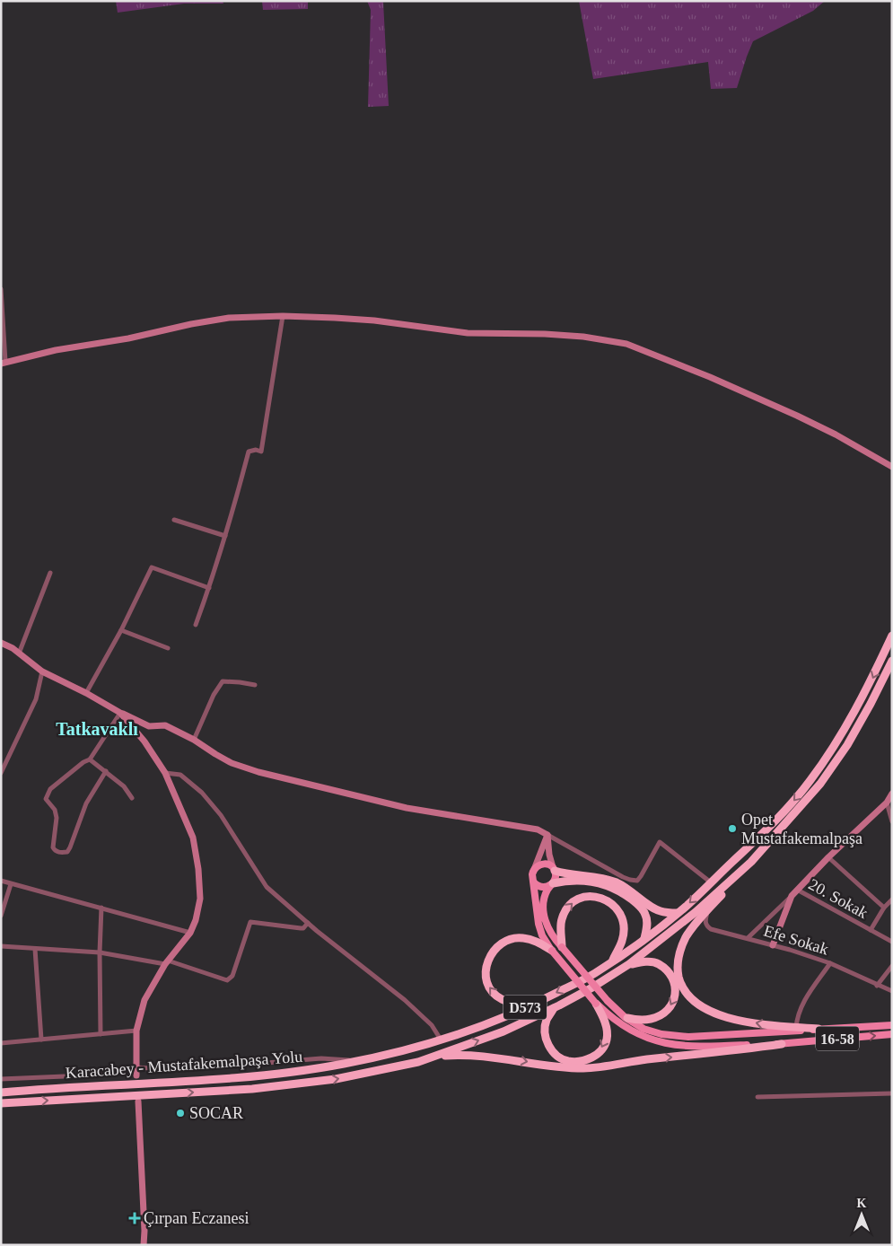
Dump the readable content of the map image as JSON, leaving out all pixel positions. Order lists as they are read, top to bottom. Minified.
{"streets":{"highway":["D573","Karacabey - Mustafakemalpaşa Yolu"],"main road":["16-58"],"street":["20. Sokak","Efe Sokak"]},"districts":["Tatkavaklı"],"places":{"other":["Opet Mustafakemalpaşa","SOCAR"],"health":["Çırpan Eczanesi"]},"north":"top"}
